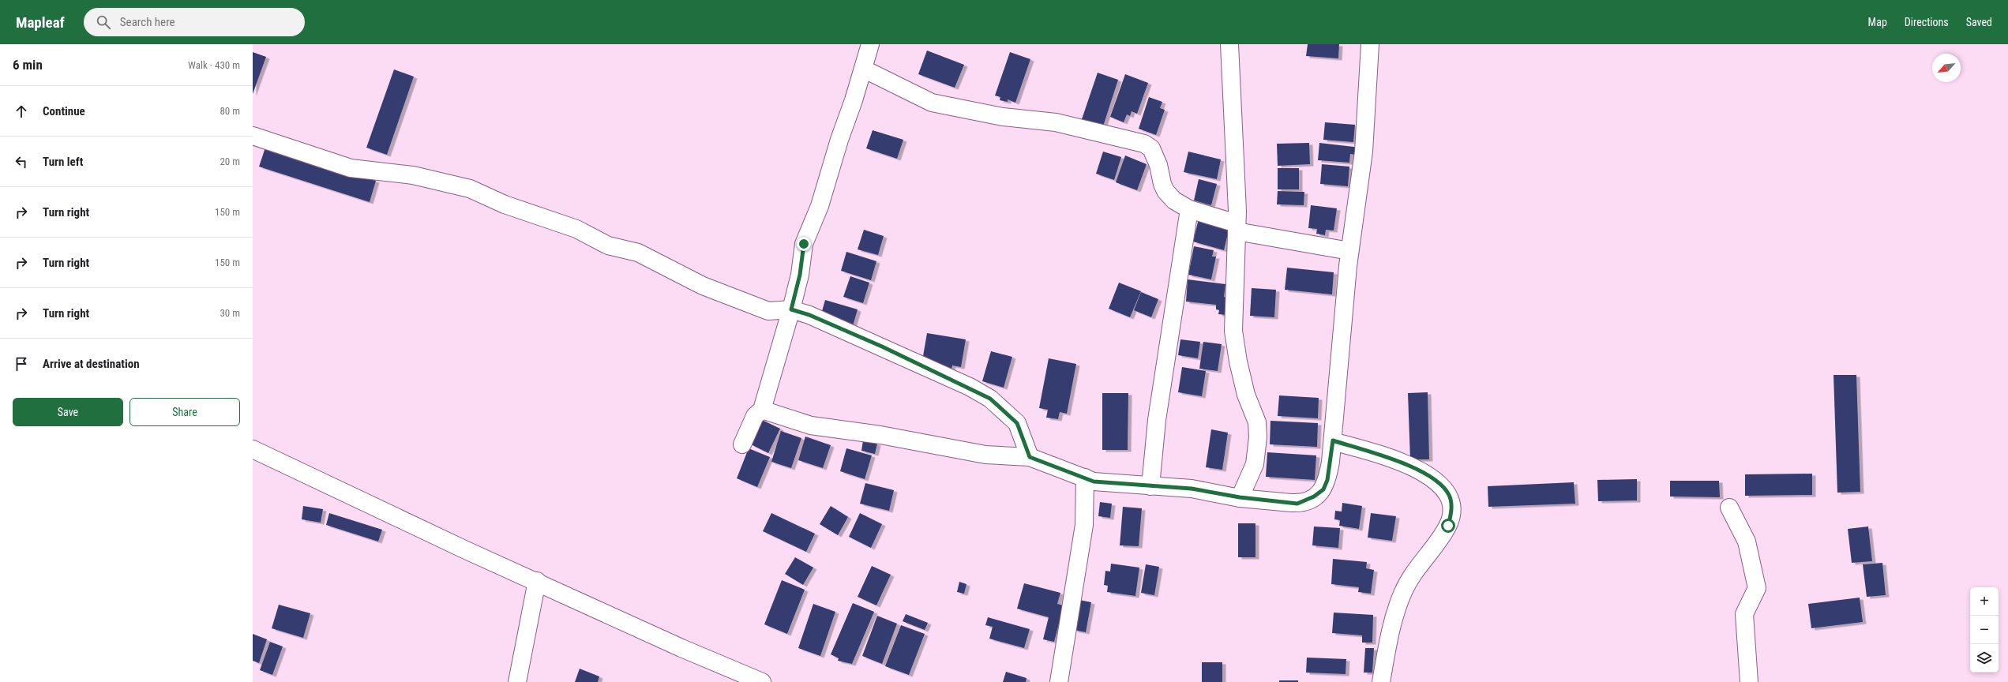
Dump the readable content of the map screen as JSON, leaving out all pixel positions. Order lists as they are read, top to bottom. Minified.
{"north":"bottom left","page":{"header":"Mapleaf","search":"Search here","nav":["Map","Directions","Saved"],"heading":["6 min","Walk · 430 m"],"list":[["Continue","80 m"],["Turn left","20 m"],["Turn right","150 m"],["Turn right","150 m"],["Turn right","30 m"],"Arrive at destination"],"buttons":["Save","Share"],"map_buttons":["+","−"]}}
